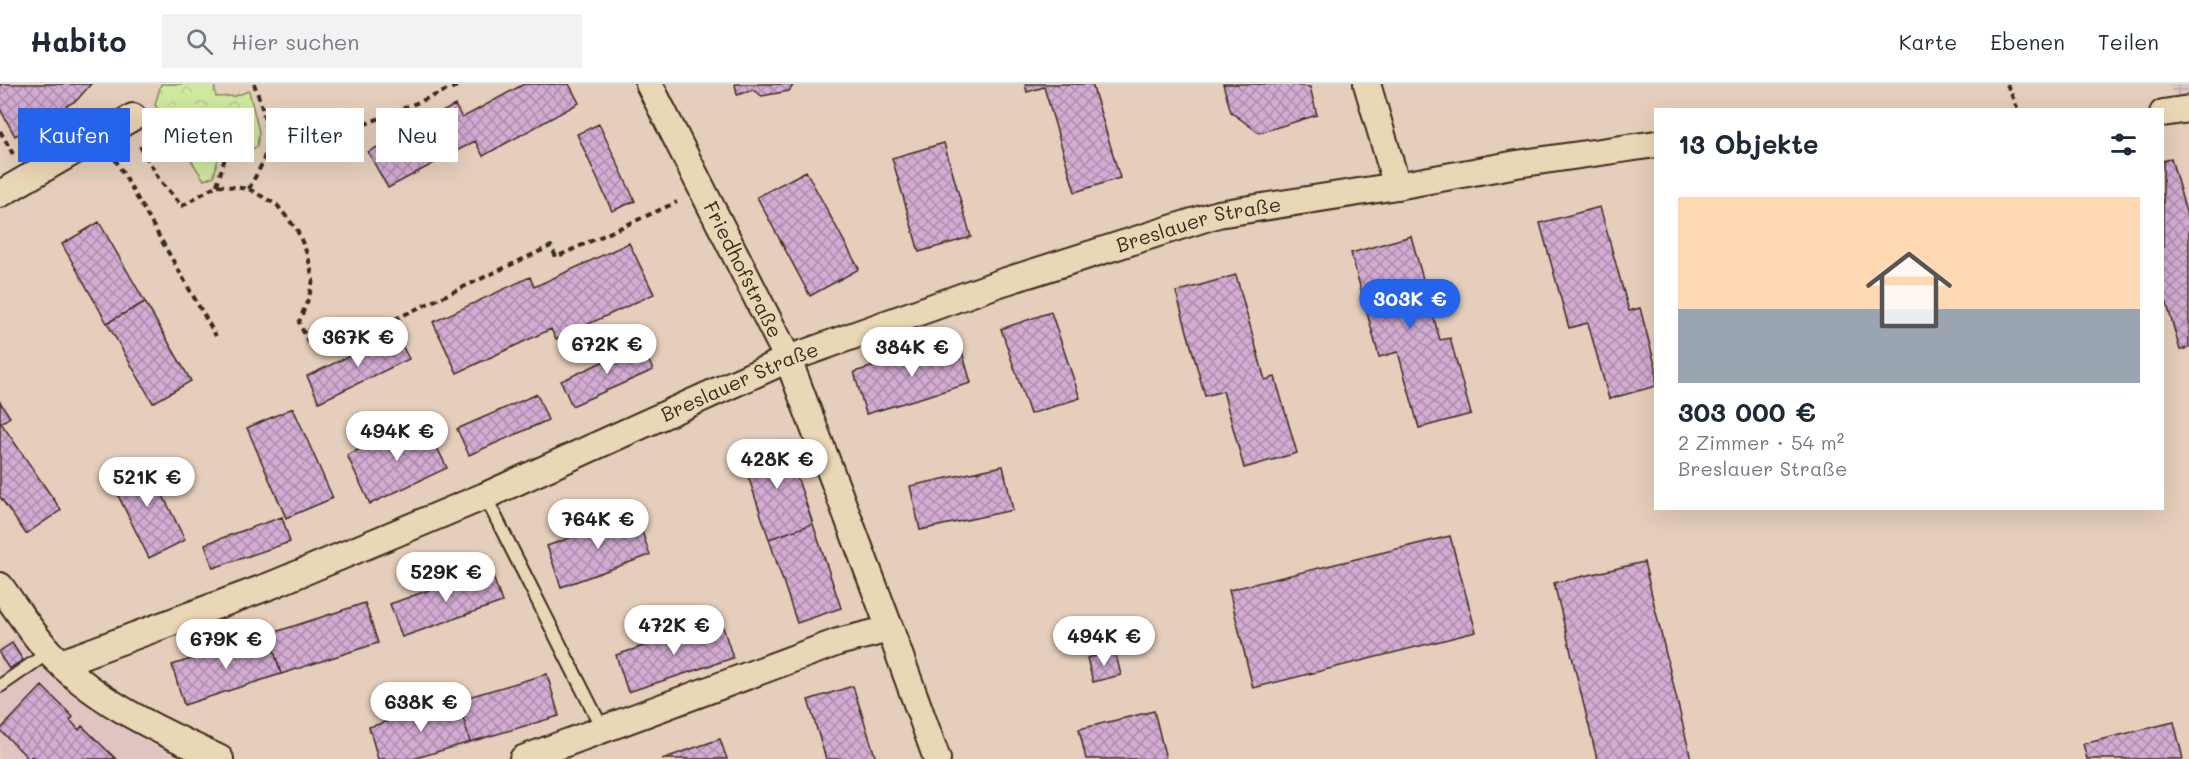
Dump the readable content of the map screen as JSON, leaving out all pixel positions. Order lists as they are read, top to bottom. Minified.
{"streets":{"street":["Breslauer Straße","Friedhofstraße"]},"crossings":[["Breslauer Straße","Friedhofstraße"]],"page":{"header":"Habito","search":"Hier suchen","nav":["Karte","Ebenen","Teilen"],"chip":["Kaufen","Mieten","Filter","Neu"],"heading":"13 Objekte","list":[{"name":"303 000 €","note":"2 Zimmer · 54 m² · Breslauer Straße"}],"price":["303K €","367K €","672K €","384K €","494K €","428K €","521K €","764K €","529K €","472K €","494K €","679K €","638K €"]}}
